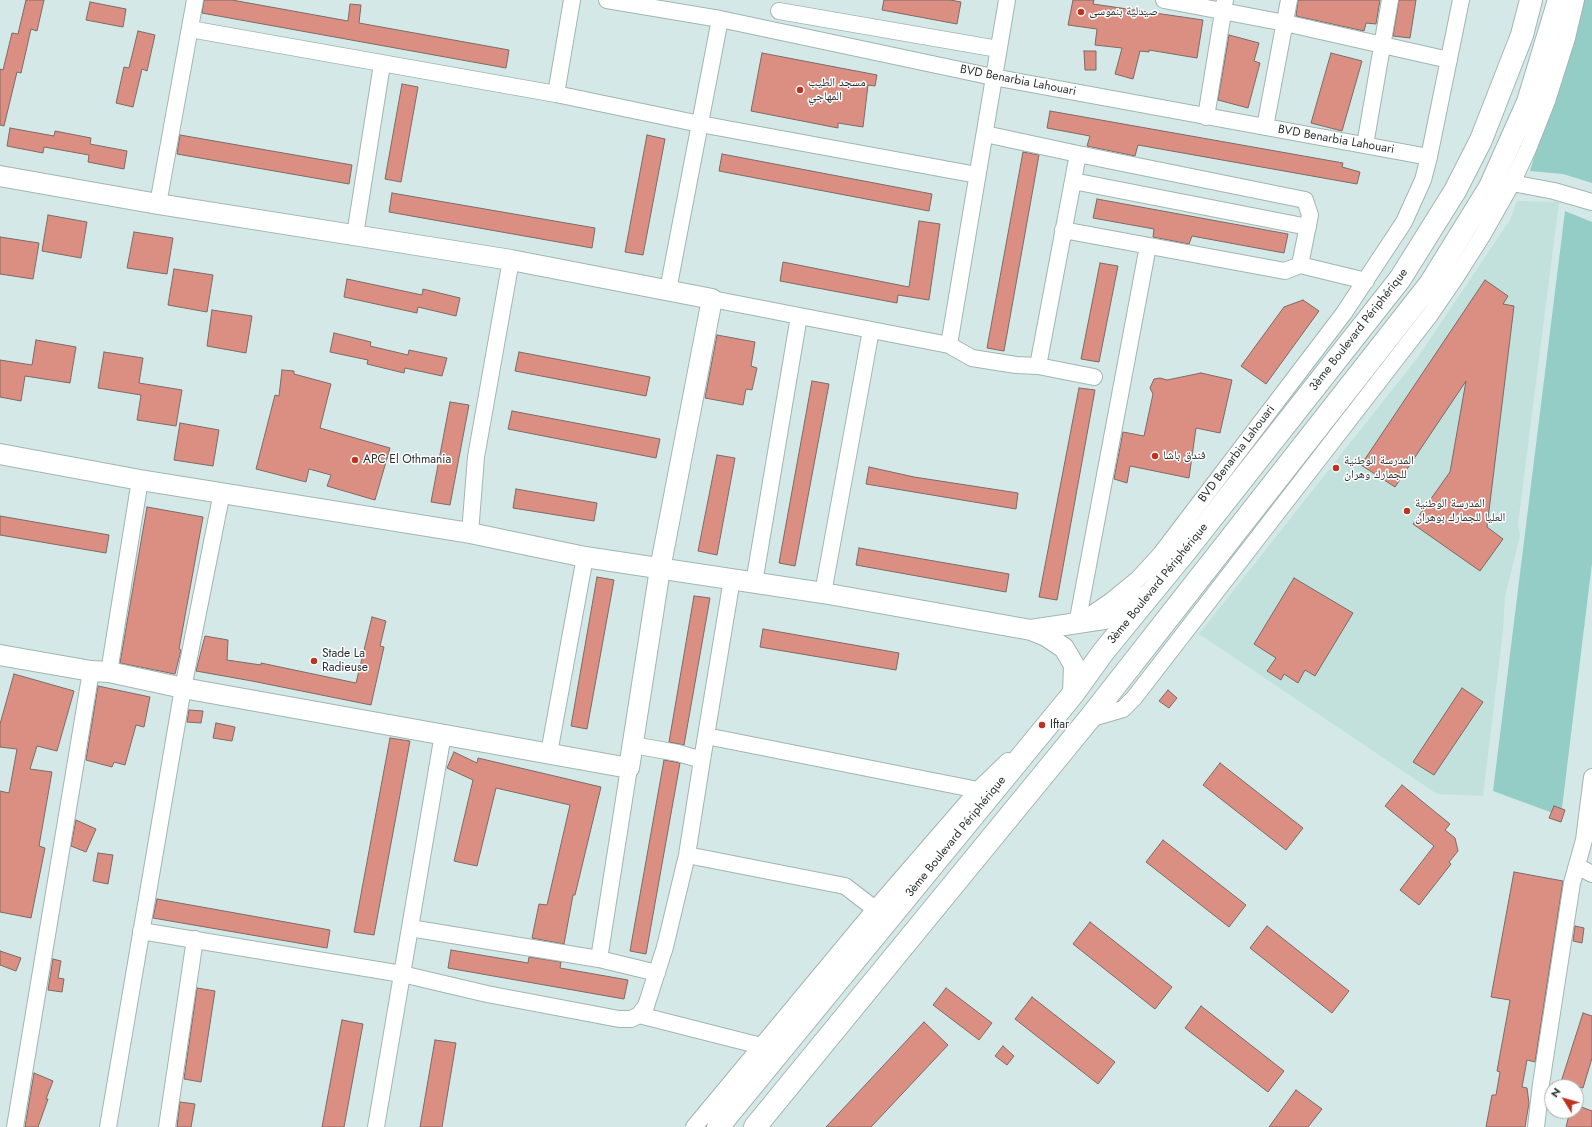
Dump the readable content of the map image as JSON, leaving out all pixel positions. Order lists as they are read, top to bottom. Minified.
{"streets":{"highway":["3ème Boulevard Périphérique"],"street":["BVD Benarbia Lahouari"]},"places":["صيدلية بنموسى","مسجد الطيب المهاجي","فندق باشا","APC El Othmania","المدرسة الوطنية للجمارك وهران","المدرسة الوطنية العليا للجمارك بوهران","Stade La Radieuse","Iftar"],"north":"top left"}
